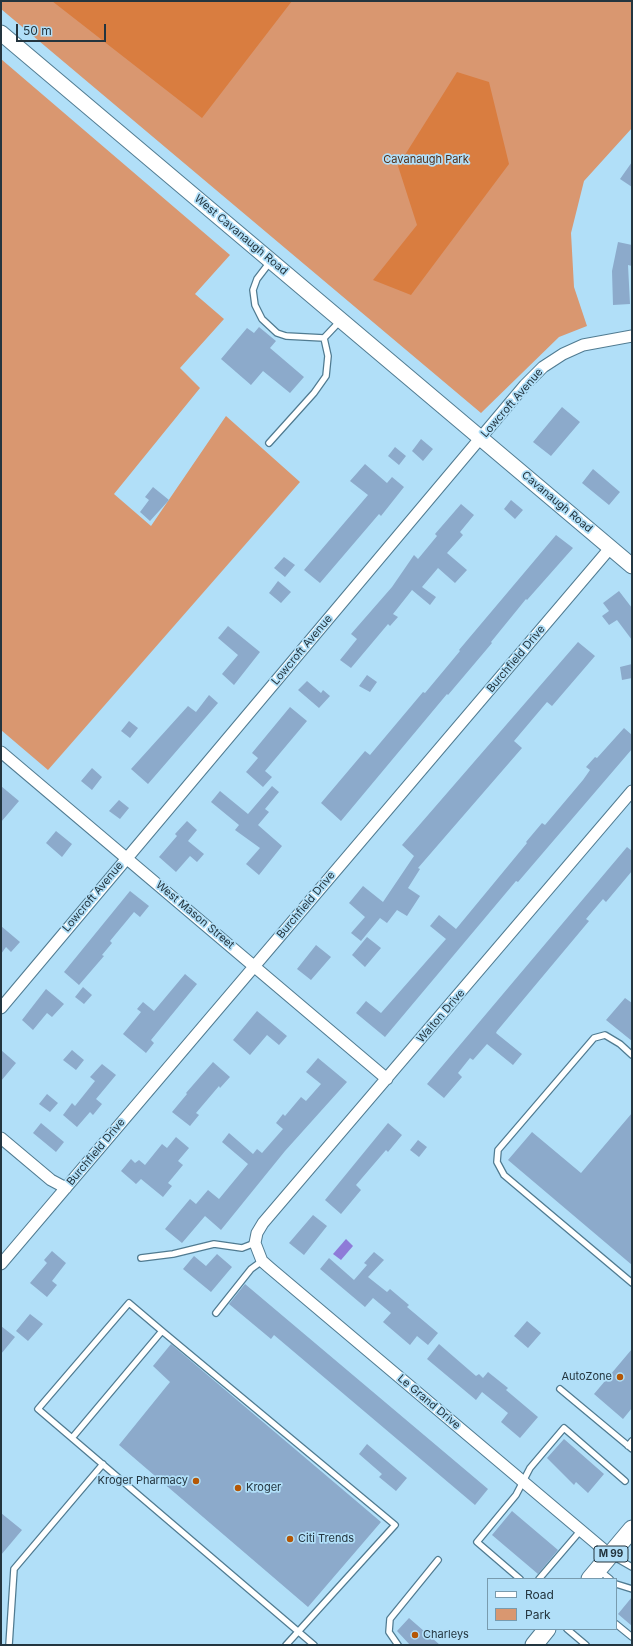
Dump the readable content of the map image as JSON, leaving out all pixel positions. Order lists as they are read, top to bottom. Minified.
{"streets":{"main road":["M 99"],"street":["West Cavanaugh Road","Lowcroft Avenue","Cavanaugh Road","Burchfield Drive","West Mason Street","Walton Drive","Le Grand Drive"]},"crossings":[["West Cavanaugh Road","Lowcroft Avenue"],["West Cavanaugh Road","Cavanaugh Road"],["Lowcroft Avenue","Cavanaugh Road"],["Lowcroft Avenue","West Mason Street"],["Cavanaugh Road","Burchfield Drive"],["Burchfield Drive","West Mason Street"],["West Mason Street","Walton Drive"],["Walton Drive","Le Grand Drive"],["Le Grand Drive","M 99"]],"parks":["Cavanaugh Park"],"places":["AutoZone","Kroger Pharmacy","Kroger","Citi Trends","Charleys"],"legend":["Road","Park"],"scale_bar":"50 m"}
